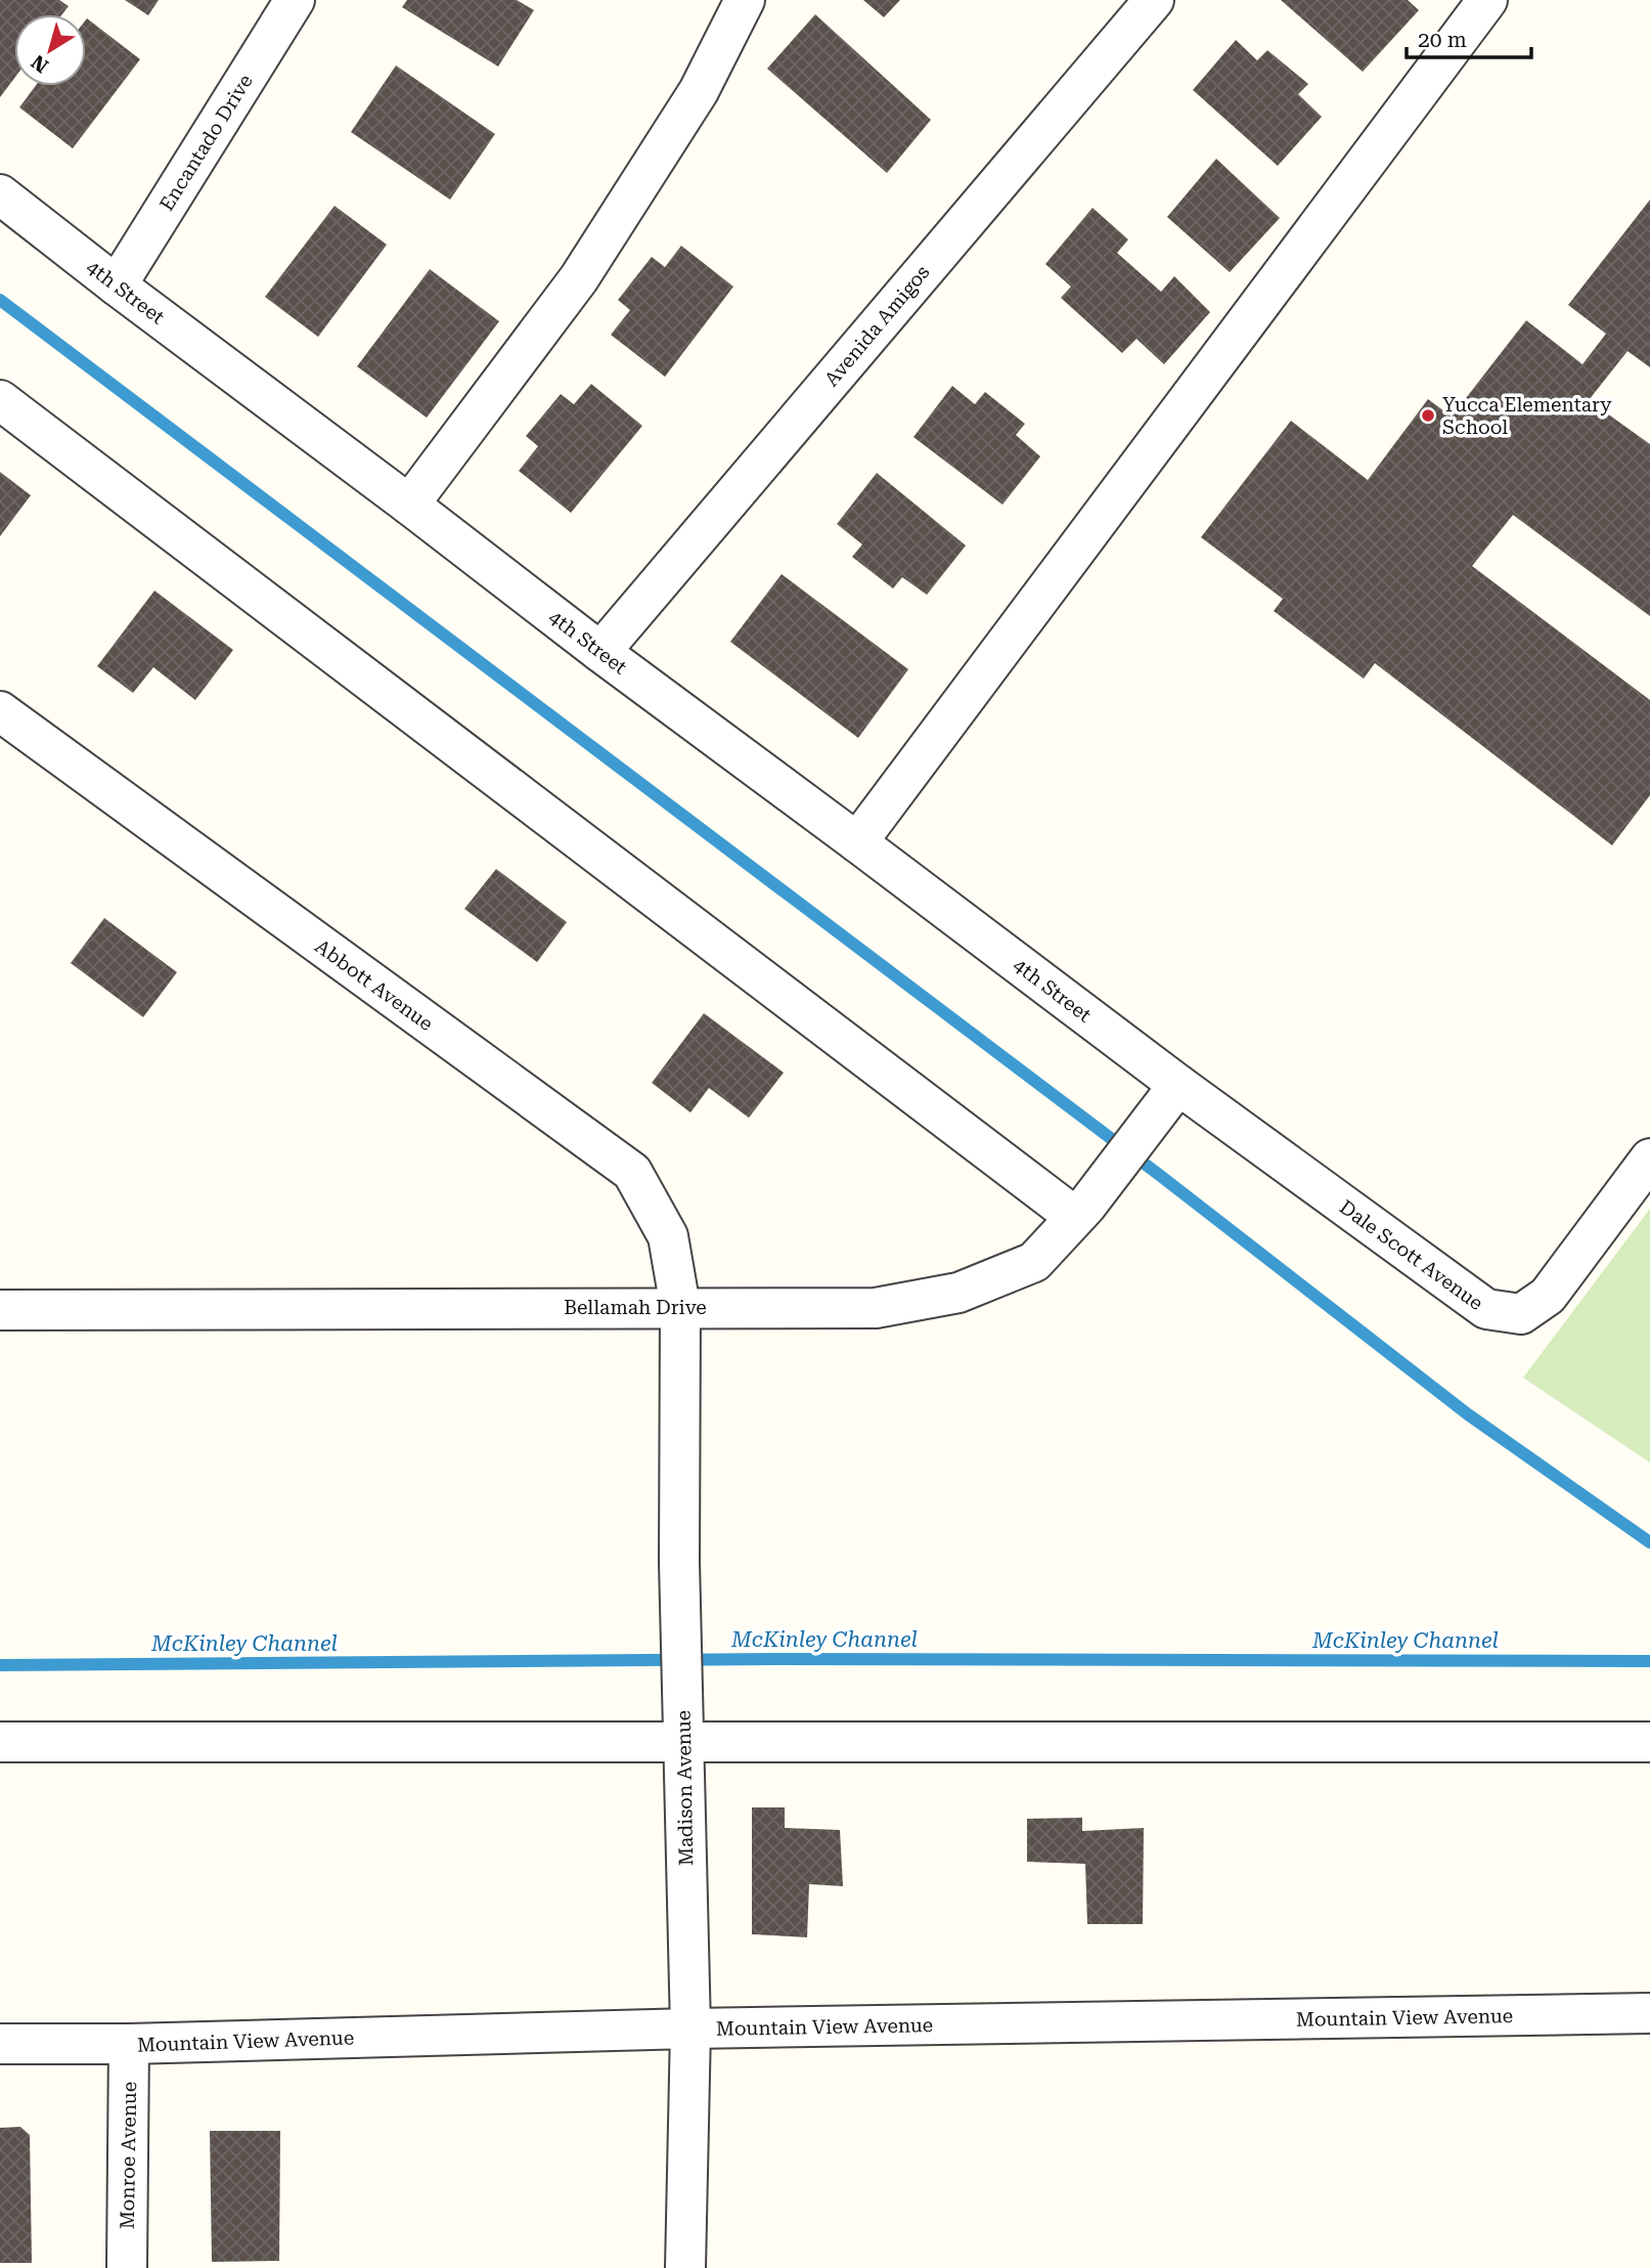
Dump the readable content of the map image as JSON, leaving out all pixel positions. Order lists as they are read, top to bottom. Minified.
{"streets":{"street":["Encantado Drive","4th Street","Avenida Amigos","Abbott Avenue","Dale Scott Avenue","Bellamah Drive","Madison Avenue","Mountain View Avenue","Monroe Avenue"]},"crossings":[["Encantado Drive","4th Street"],["4th Street","Avenida Amigos"],["4th Street","Dale Scott Avenue"],["4th Street","Bellamah Drive"],["Abbott Avenue","Bellamah Drive"],["Abbott Avenue","Madison Avenue"],["Dale Scott Avenue","Bellamah Drive"],["Bellamah Drive","Madison Avenue"],["Madison Avenue","Mountain View Avenue"],["Mountain View Avenue","Monroe Avenue"]],"water":["McKinley Channel"],"places":["Yucca Elementary School"],"scale_bar":"20 m","north":"bottom left"}
